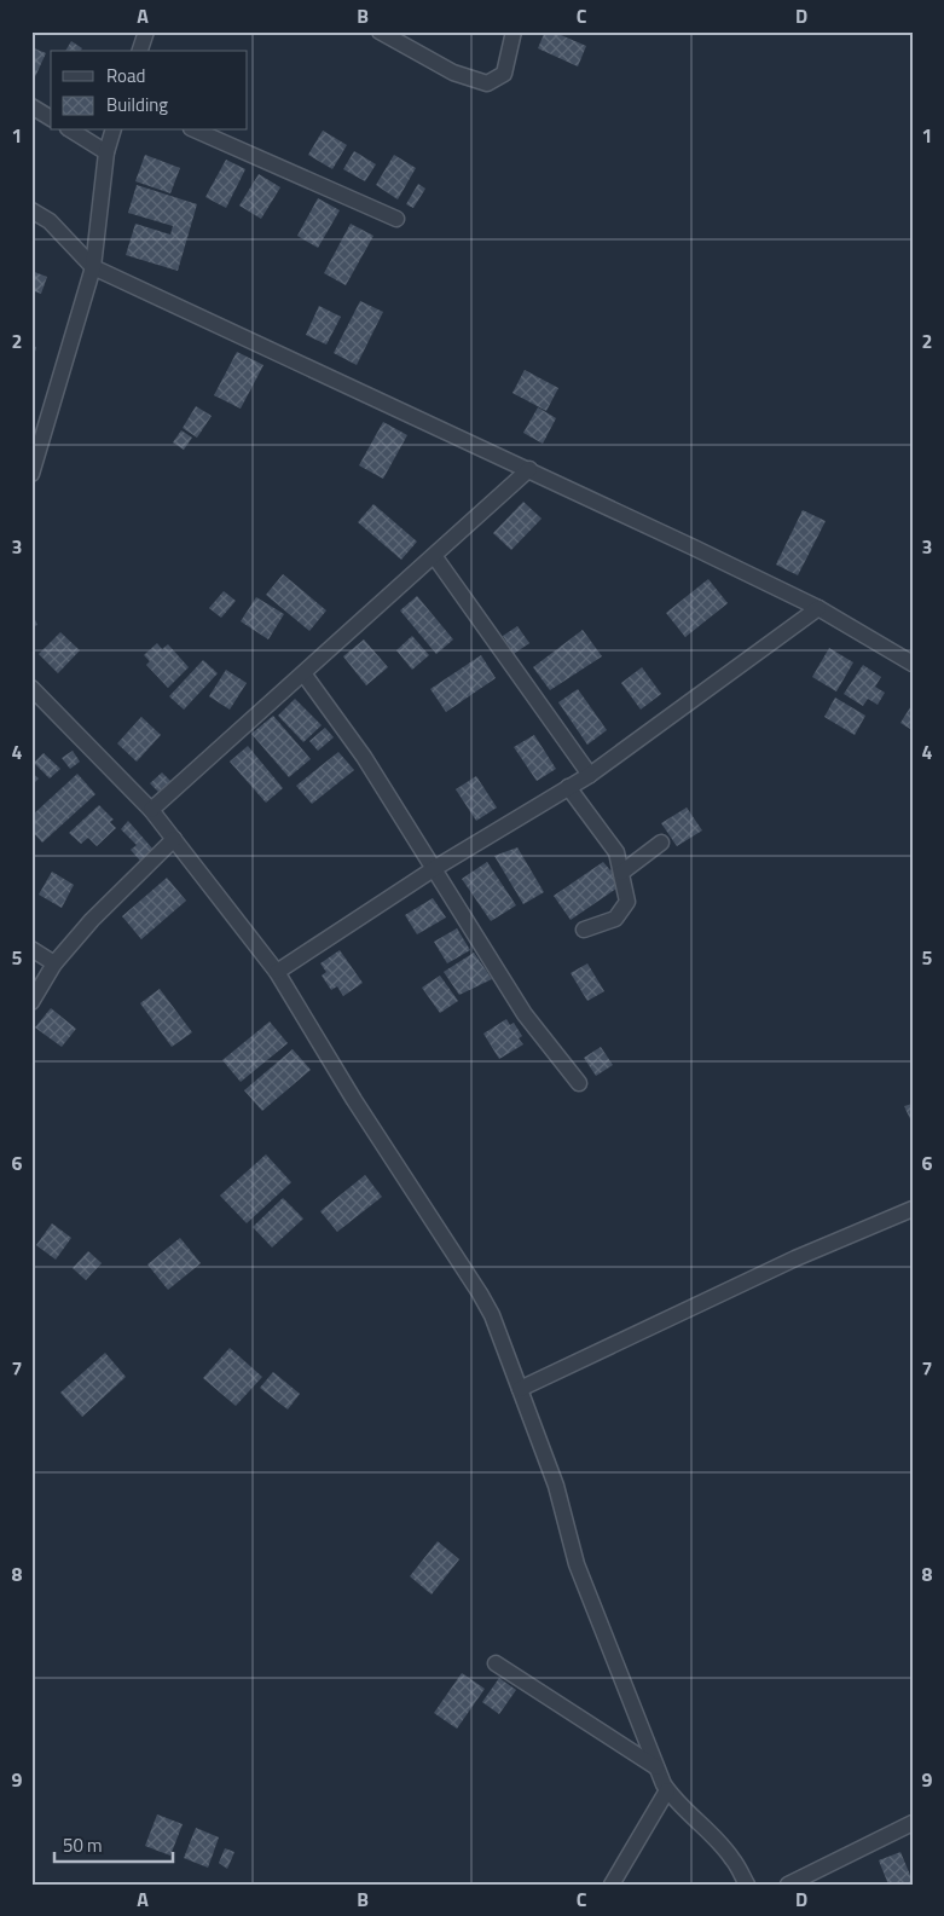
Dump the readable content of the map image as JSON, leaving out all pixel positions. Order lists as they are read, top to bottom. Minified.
{"legend":["Road","Building"],"scale_bar":"50 m","grid":{"columns":["A","B","C","D"],"rows":["1","2","3","4","5","6","7","8","9"]}}
